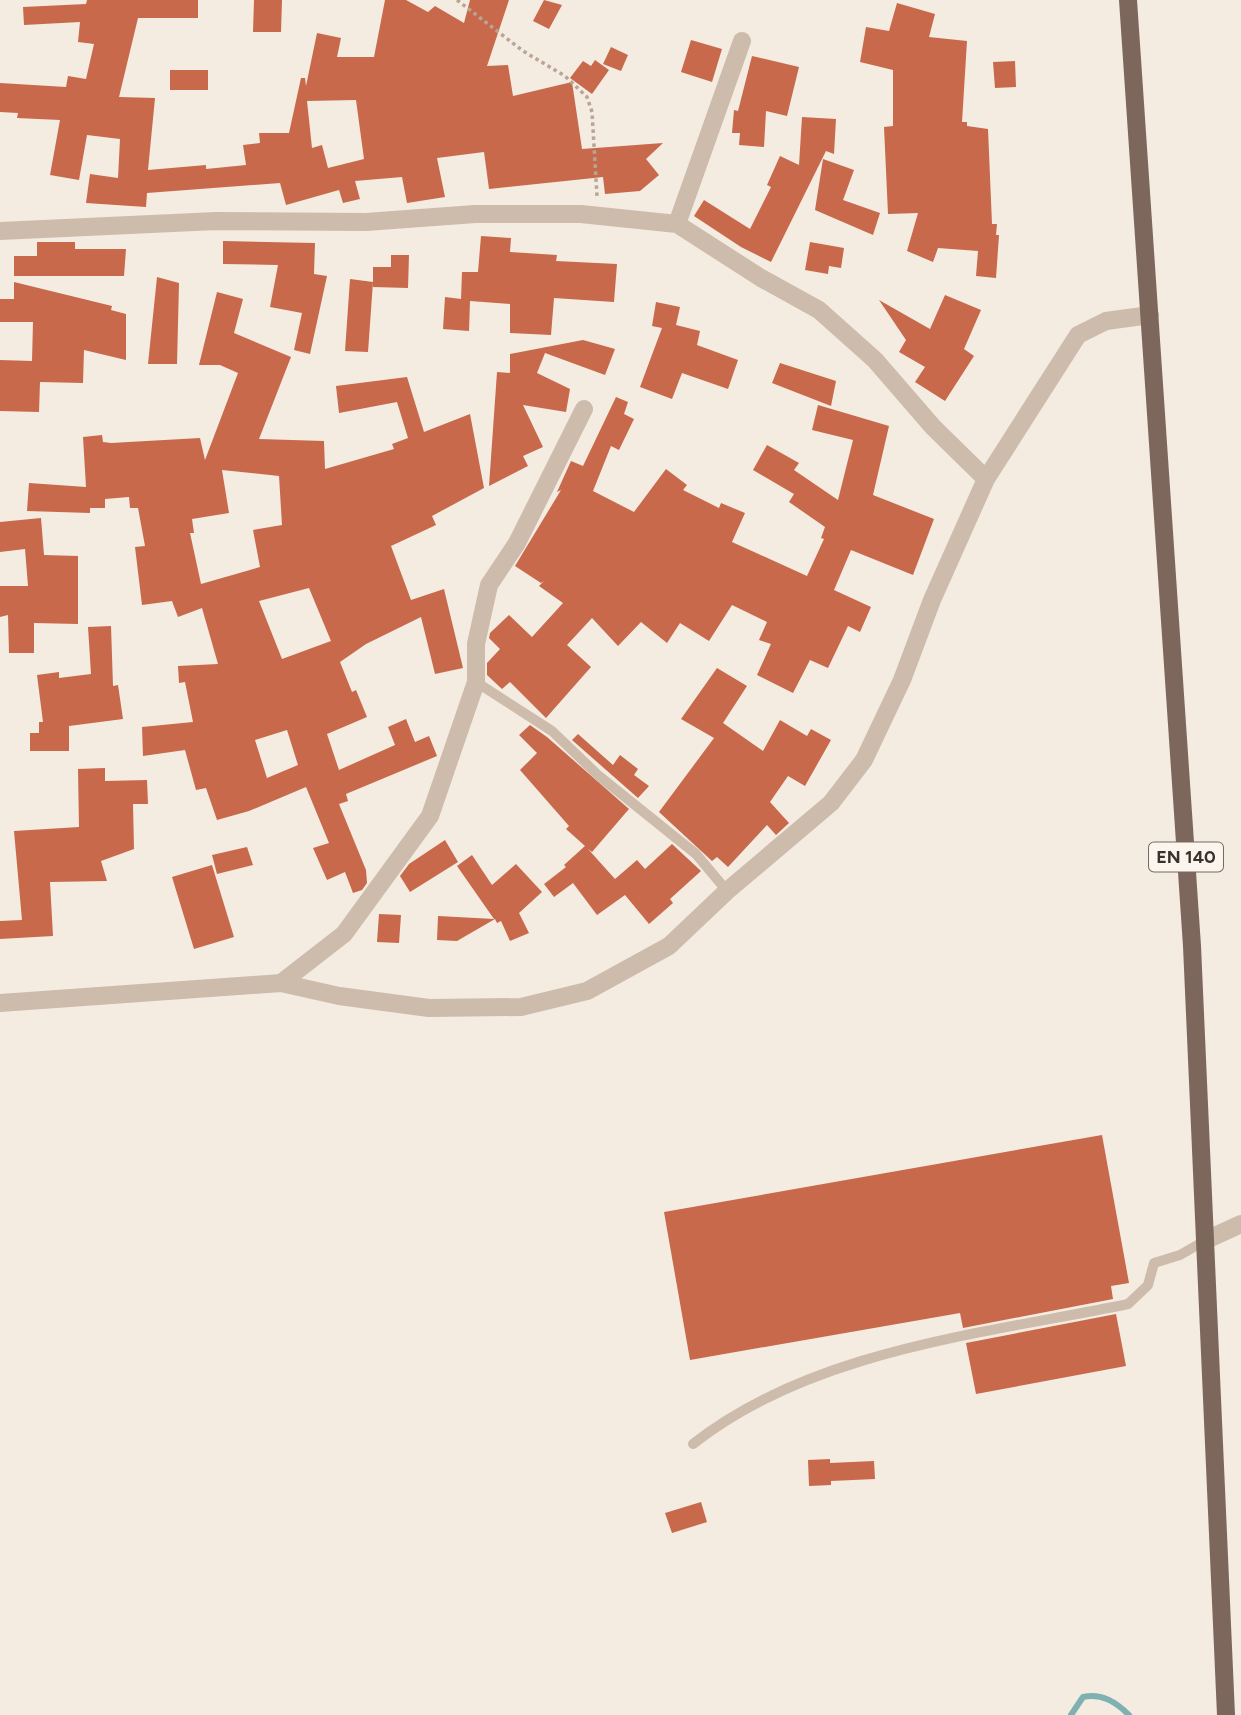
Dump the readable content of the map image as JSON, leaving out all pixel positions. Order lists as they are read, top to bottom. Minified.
{"streets":{"main road":["EN 140"]}}
